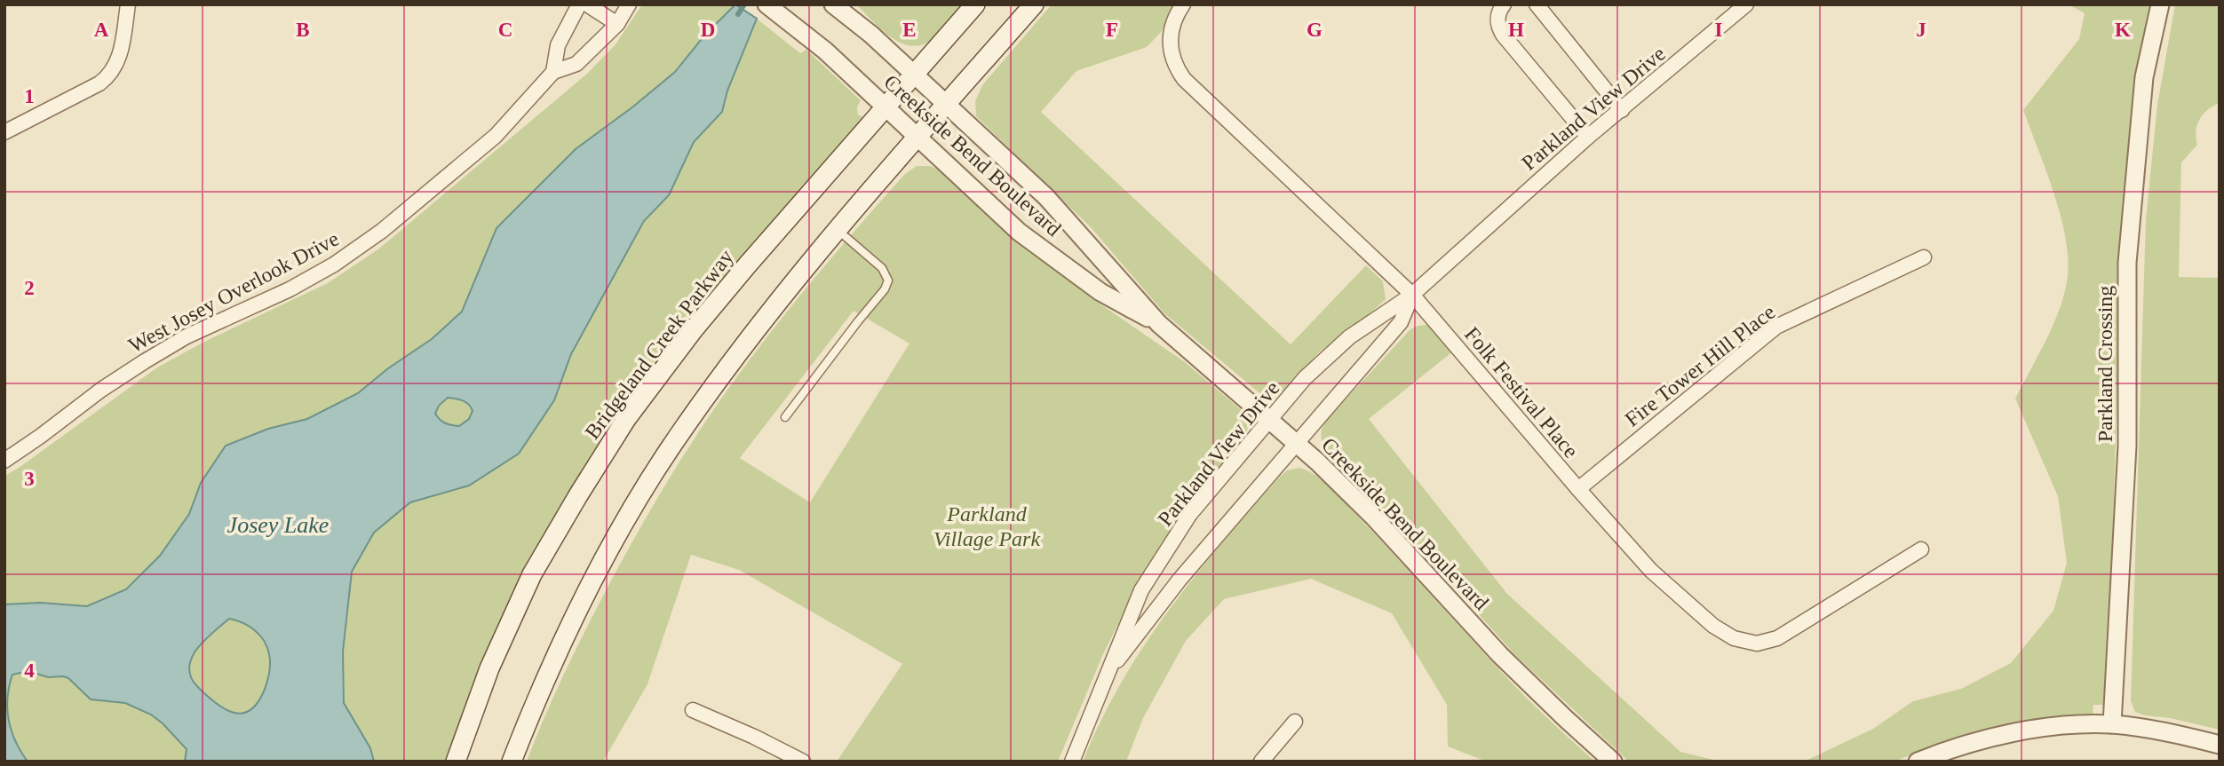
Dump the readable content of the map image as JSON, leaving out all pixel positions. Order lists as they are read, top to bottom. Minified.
{"streets":{"main road":["Bridgeland Creek Parkway"],"street":["Parkland View Drive","Creekside Bend Boulevard","West Josey Overlook Drive","Parkland Crossing","Fire Tower Hill Place","Folk Festival Place"]},"crossings":[["Parkland View Drive","Creekside Bend Boulevard"],["Parkland View Drive","Folk Festival Place"],["Creekside Bend Boulevard","Bridgeland Creek Parkway"],["Fire Tower Hill Place","Folk Festival Place"]],"water":["Josey Lake"],"parks":["Parkland Village Park"],"grid":{"columns":["A","B","C","D","E","F","G","H","I","J","K"],"rows":["1","2","3","4"]}}
